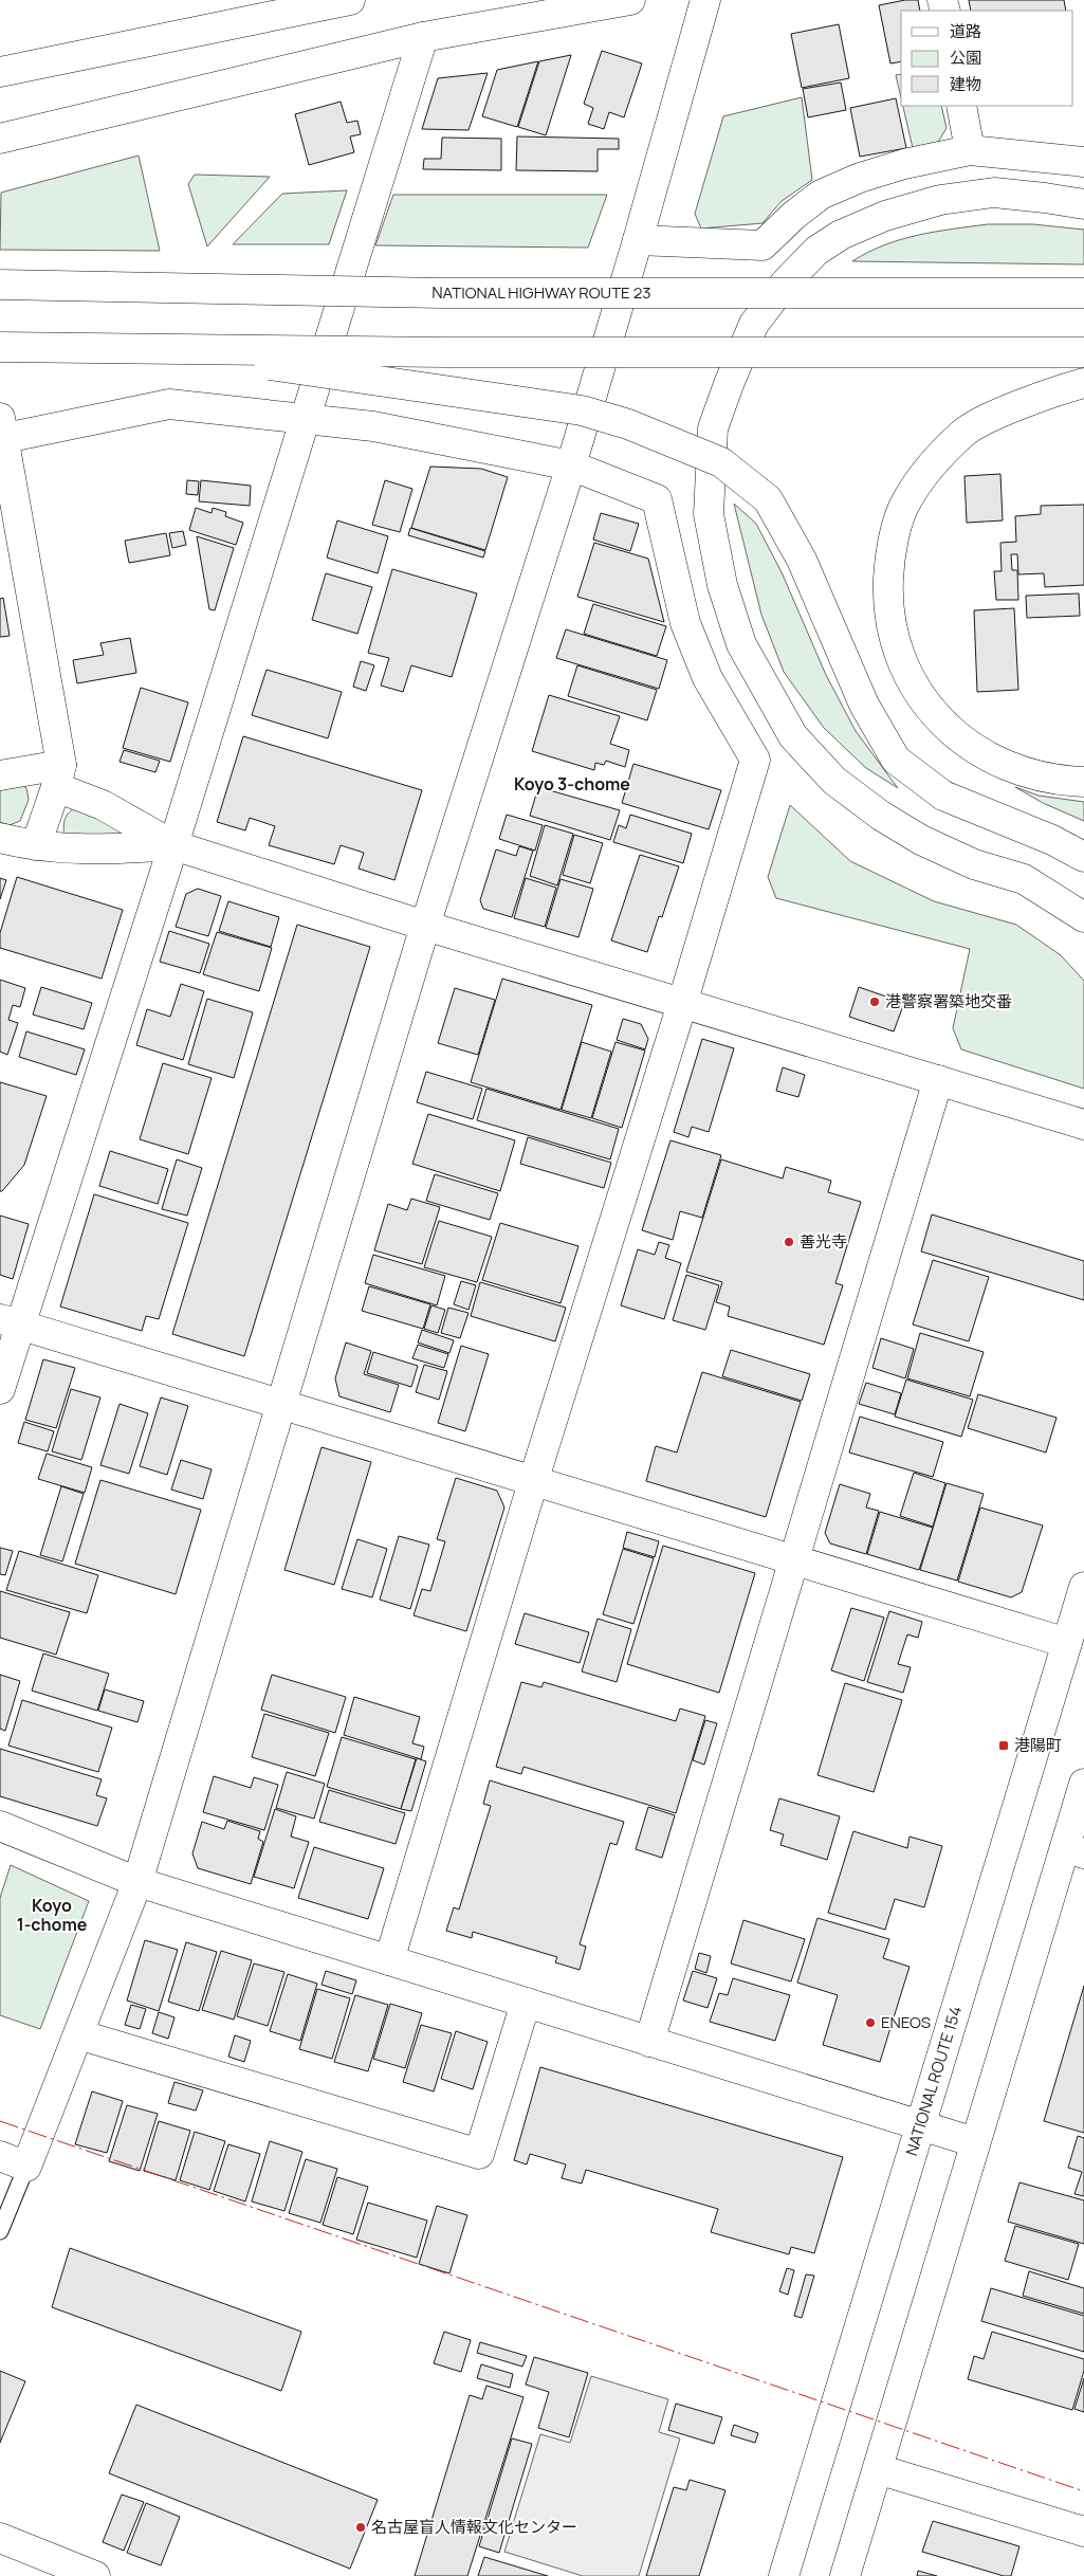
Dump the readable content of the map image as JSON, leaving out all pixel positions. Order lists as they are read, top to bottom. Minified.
{"streets":{"main road":["NATIONAL HIGHWAY ROUTE 23","NATIONAL ROUTE 154"]},"districts":["Koyo 3-chome","Koyo 1-chome"],"places":{"other":["港警察署築地交番","善光寺","ENEOS","名古屋盲人情報文化センター"],"transit":["港陽町"]},"legend":["道路","公園","建物"]}
